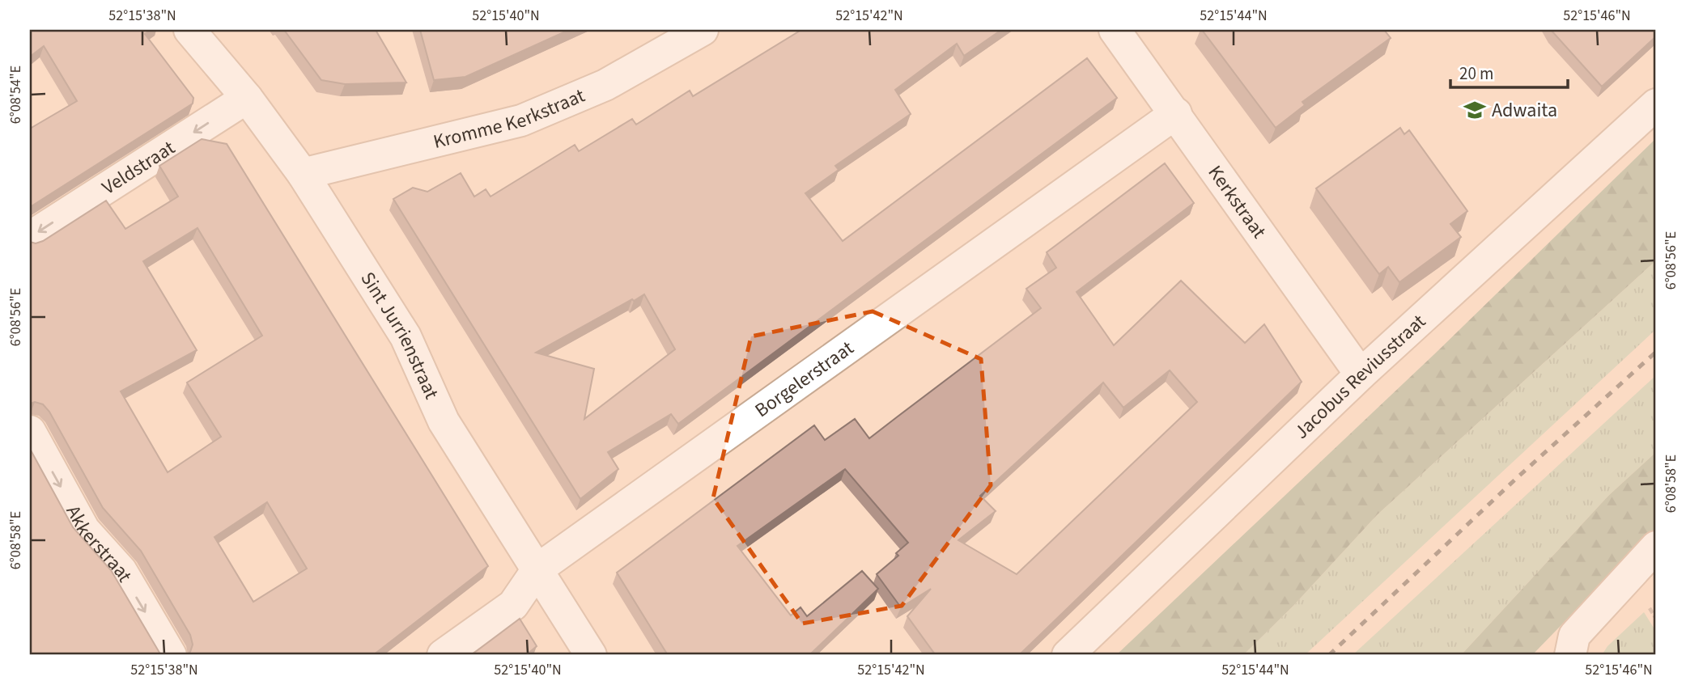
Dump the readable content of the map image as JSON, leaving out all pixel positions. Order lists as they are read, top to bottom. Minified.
{"streets":{"street":["Kromme Kerkstraat","Veldstraat","Kerkstraat","Sint Jurrienstraat","Jacobus Reviusstraat","Borgelerstraat","Akkerstraat"]},"crossings":[["Kromme Kerkstraat","Sint Jurrienstraat"],["Veldstraat","Sint Jurrienstraat"],["Kerkstraat","Jacobus Reviusstraat"],["Kerkstraat","Borgelerstraat"],["Sint Jurrienstraat","Borgelerstraat"]],"one_way":["Veldstraat","Akkerstraat"],"places":{"school or university":["Adwaita"]},"scale_bar":"20 m","coordinates":["52°15'38\"N","52°15'40\"N","52°15'42\"N","52°15'44\"N","52°15'46\"N","6°08'54\"E","6°08'56\"E","6°08'58\"E"]}
